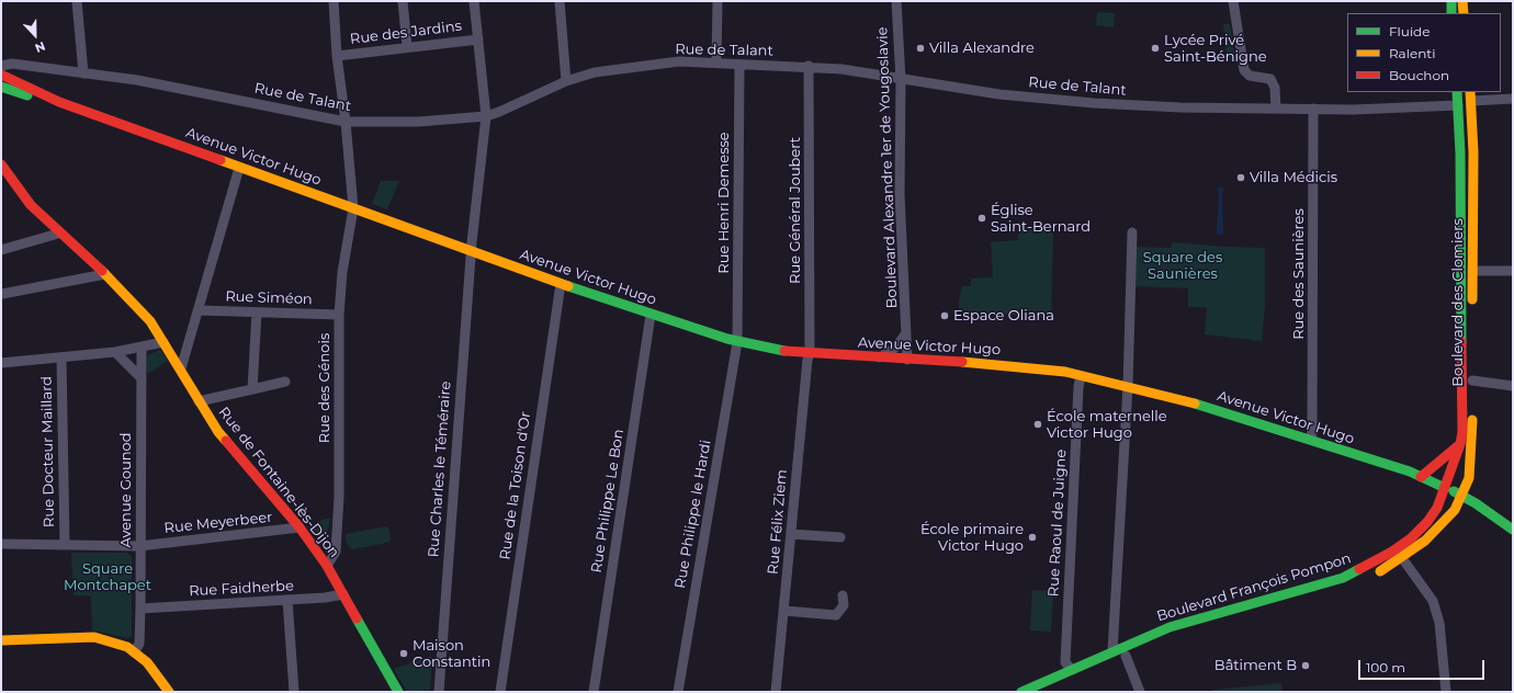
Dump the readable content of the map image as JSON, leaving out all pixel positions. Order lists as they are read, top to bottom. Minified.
{"streets":{"main road":["Avenue Victor Hugo","Boulevard des Clomiers","Rue de Fontaine-lès-Dijon","Boulevard François Pompon"],"street":["Rue des Jardins","Rue de Talant","Boulevard Alexandre 1er de Yougoslavie","Rue Henri Demesse","Rue Général Joubert","Rue des Saunières","Rue Siméon","Rue des Génois","Rue Docteur Maillard","Rue Charles le Téméraire","Rue de la Toison d'Or","Avenue Gounod","Rue Philippe Le Bon","Rue Philippe le Hardi","Rue Félix Ziem","Rue Meyerbeer","Rue Raoul de Juigne","Rue Faidherbe"]},"crossings":[["Rue des Jardins","Rue des Génois"],["Rue des Jardins","Rue Charles le Téméraire"],["Rue de Talant","Boulevard Alexandre 1er de Yougoslavie"],["Rue de Talant","Rue Henri Demesse"],["Rue de Talant","Rue Général Joubert"],["Rue de Talant","Rue des Saunières"],["Rue de Talant","Boulevard des Clomiers"],["Rue de Talant","Rue des Génois"],["Rue de Talant","Rue Charles le Téméraire"],["Avenue Victor Hugo","Boulevard Alexandre 1er de Yougoslavie"],["Avenue Victor Hugo","Rue Henri Demesse"],["Avenue Victor Hugo","Rue Général Joubert"],["Avenue Victor Hugo","Rue des Saunières"],["Avenue Victor Hugo","Boulevard des Clomiers"],["Avenue Victor Hugo","Rue des Génois"],["Avenue Victor Hugo","Rue Charles le Téméraire"],["Avenue Victor Hugo","Rue de la Toison d'Or"],["Avenue Victor Hugo","Rue Philippe Le Bon"],["Avenue Victor Hugo","Rue Philippe le Hardi"],["Avenue Victor Hugo","Rue Félix Ziem"],["Avenue Victor Hugo","Rue Raoul de Juigne"],["Avenue Victor Hugo","Boulevard François Pompon"],["Rue Henri Demesse","Rue Philippe le Hardi"],["Rue Général Joubert","Rue Félix Ziem"],["Rue Siméon","Rue des Génois"],["Boulevard des Clomiers","Boulevard François Pompon"],["Rue des Génois","Rue de Fontaine-lès-Dijon"],["Rue Docteur Maillard","Rue Meyerbeer"],["Rue de Fontaine-lès-Dijon","Rue Meyerbeer"],["Rue de Fontaine-lès-Dijon","Rue Faidherbe"],["Avenue Gounod","Rue Meyerbeer"],["Avenue Gounod","Rue Faidherbe"],["Rue Raoul de Juigne","Boulevard François Pompon"]],"parks":["Square des Saunières","Square Montchapet"],"places":["Villa Alexandre","Lycée Privé Saint-Bénigne","Villa Médicis","Église Saint-Bernard","Espace Oliana","École maternelle Victor Hugo","École primaire Victor Hugo","Maison Constantin","Bâtiment B"],"legend":["Fluide","Ralenti","Bouchon"],"scale_bar":"100 m","north":"bottom"}
